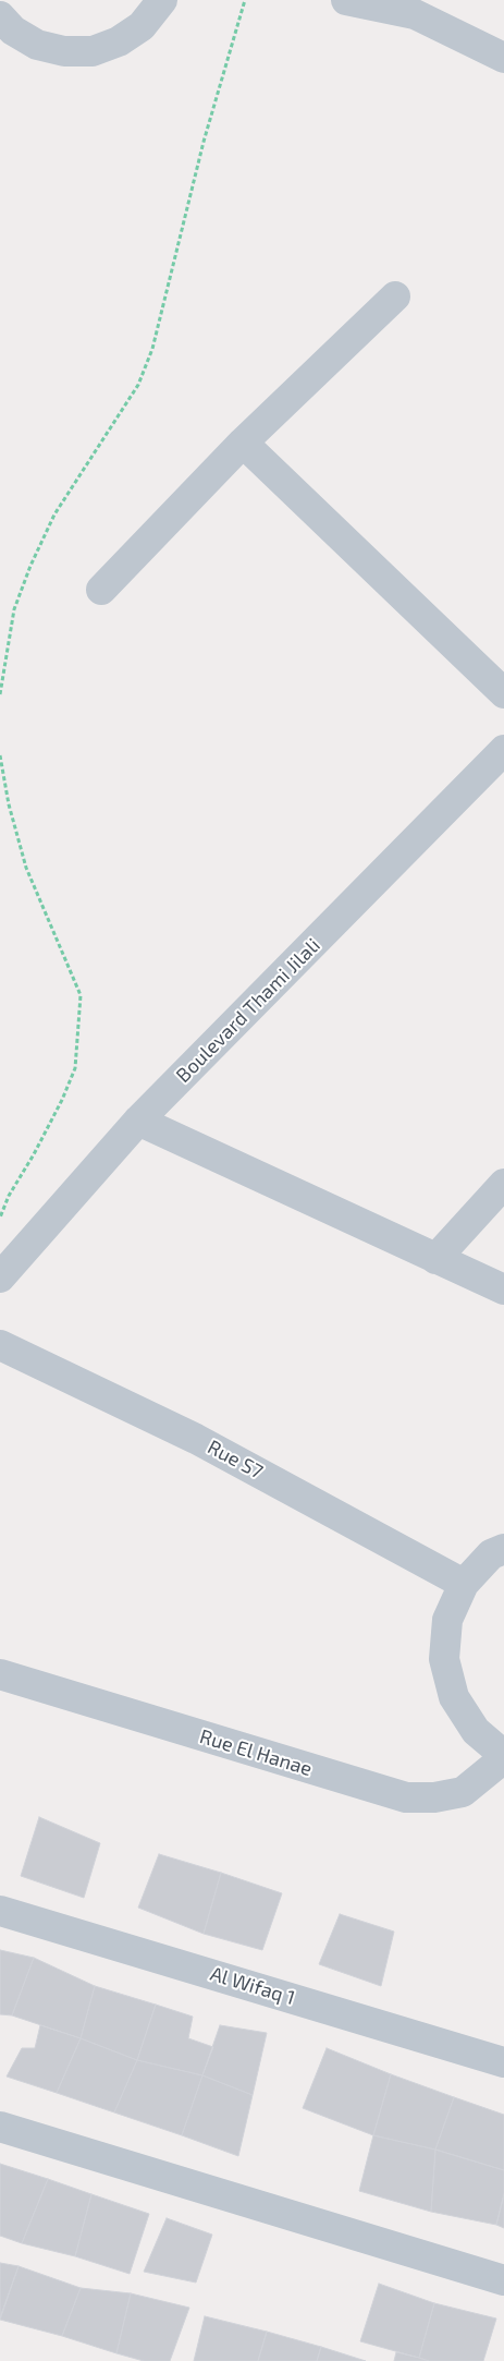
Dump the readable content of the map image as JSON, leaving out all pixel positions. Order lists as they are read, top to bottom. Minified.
{"streets":{"street":["Boulevard Thami Jilali","Rue S7","Rue El Hanae","Al Wifaq 1"]}}
